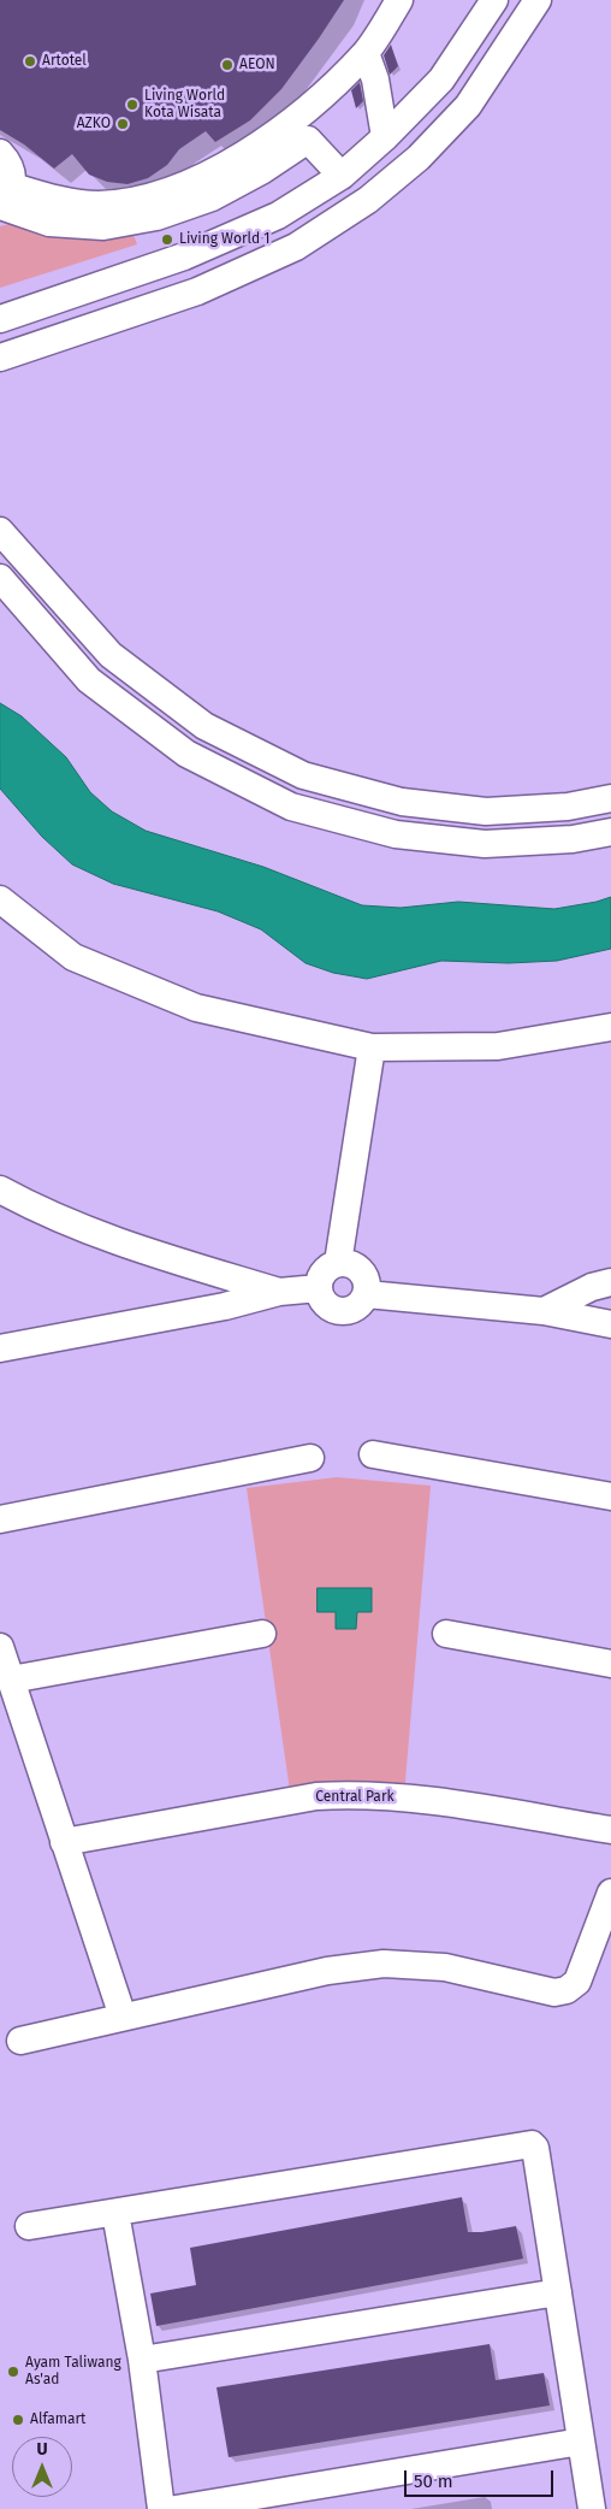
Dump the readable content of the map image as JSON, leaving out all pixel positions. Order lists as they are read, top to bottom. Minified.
{"streets":{"street":["Central Park"]},"places":["Artotel","AEON","Living World Kota Wisata","AZKO","Living World 1","Ayam Taliwang As'ad","Alfamart"],"scale_bar":"50 m","north":"top"}
